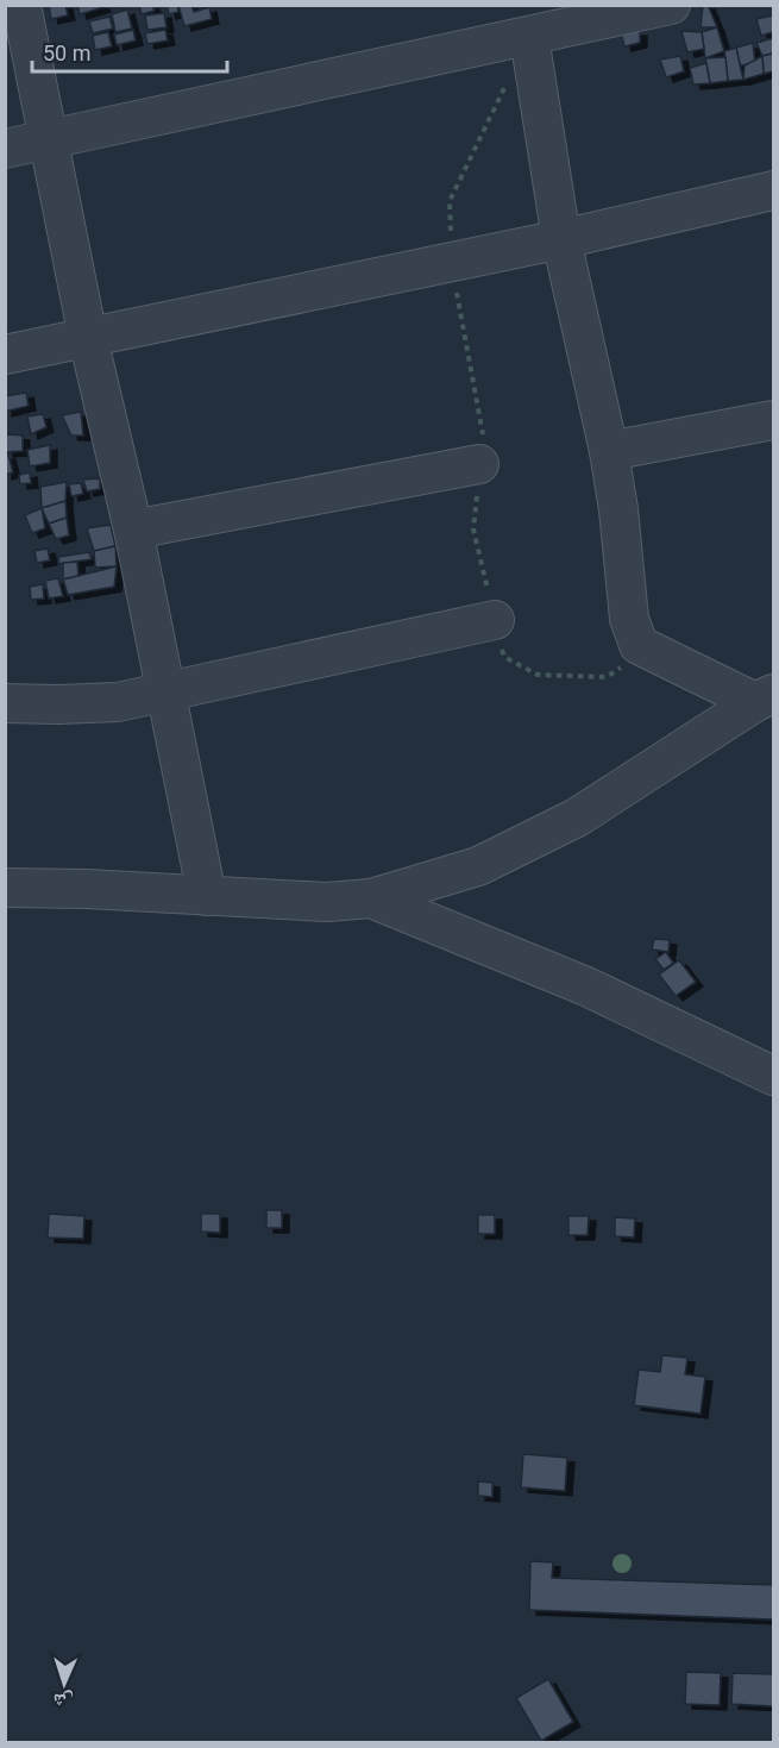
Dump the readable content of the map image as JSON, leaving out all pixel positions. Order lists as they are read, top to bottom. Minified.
{"scale_bar":"50 m","north":"bottom"}
